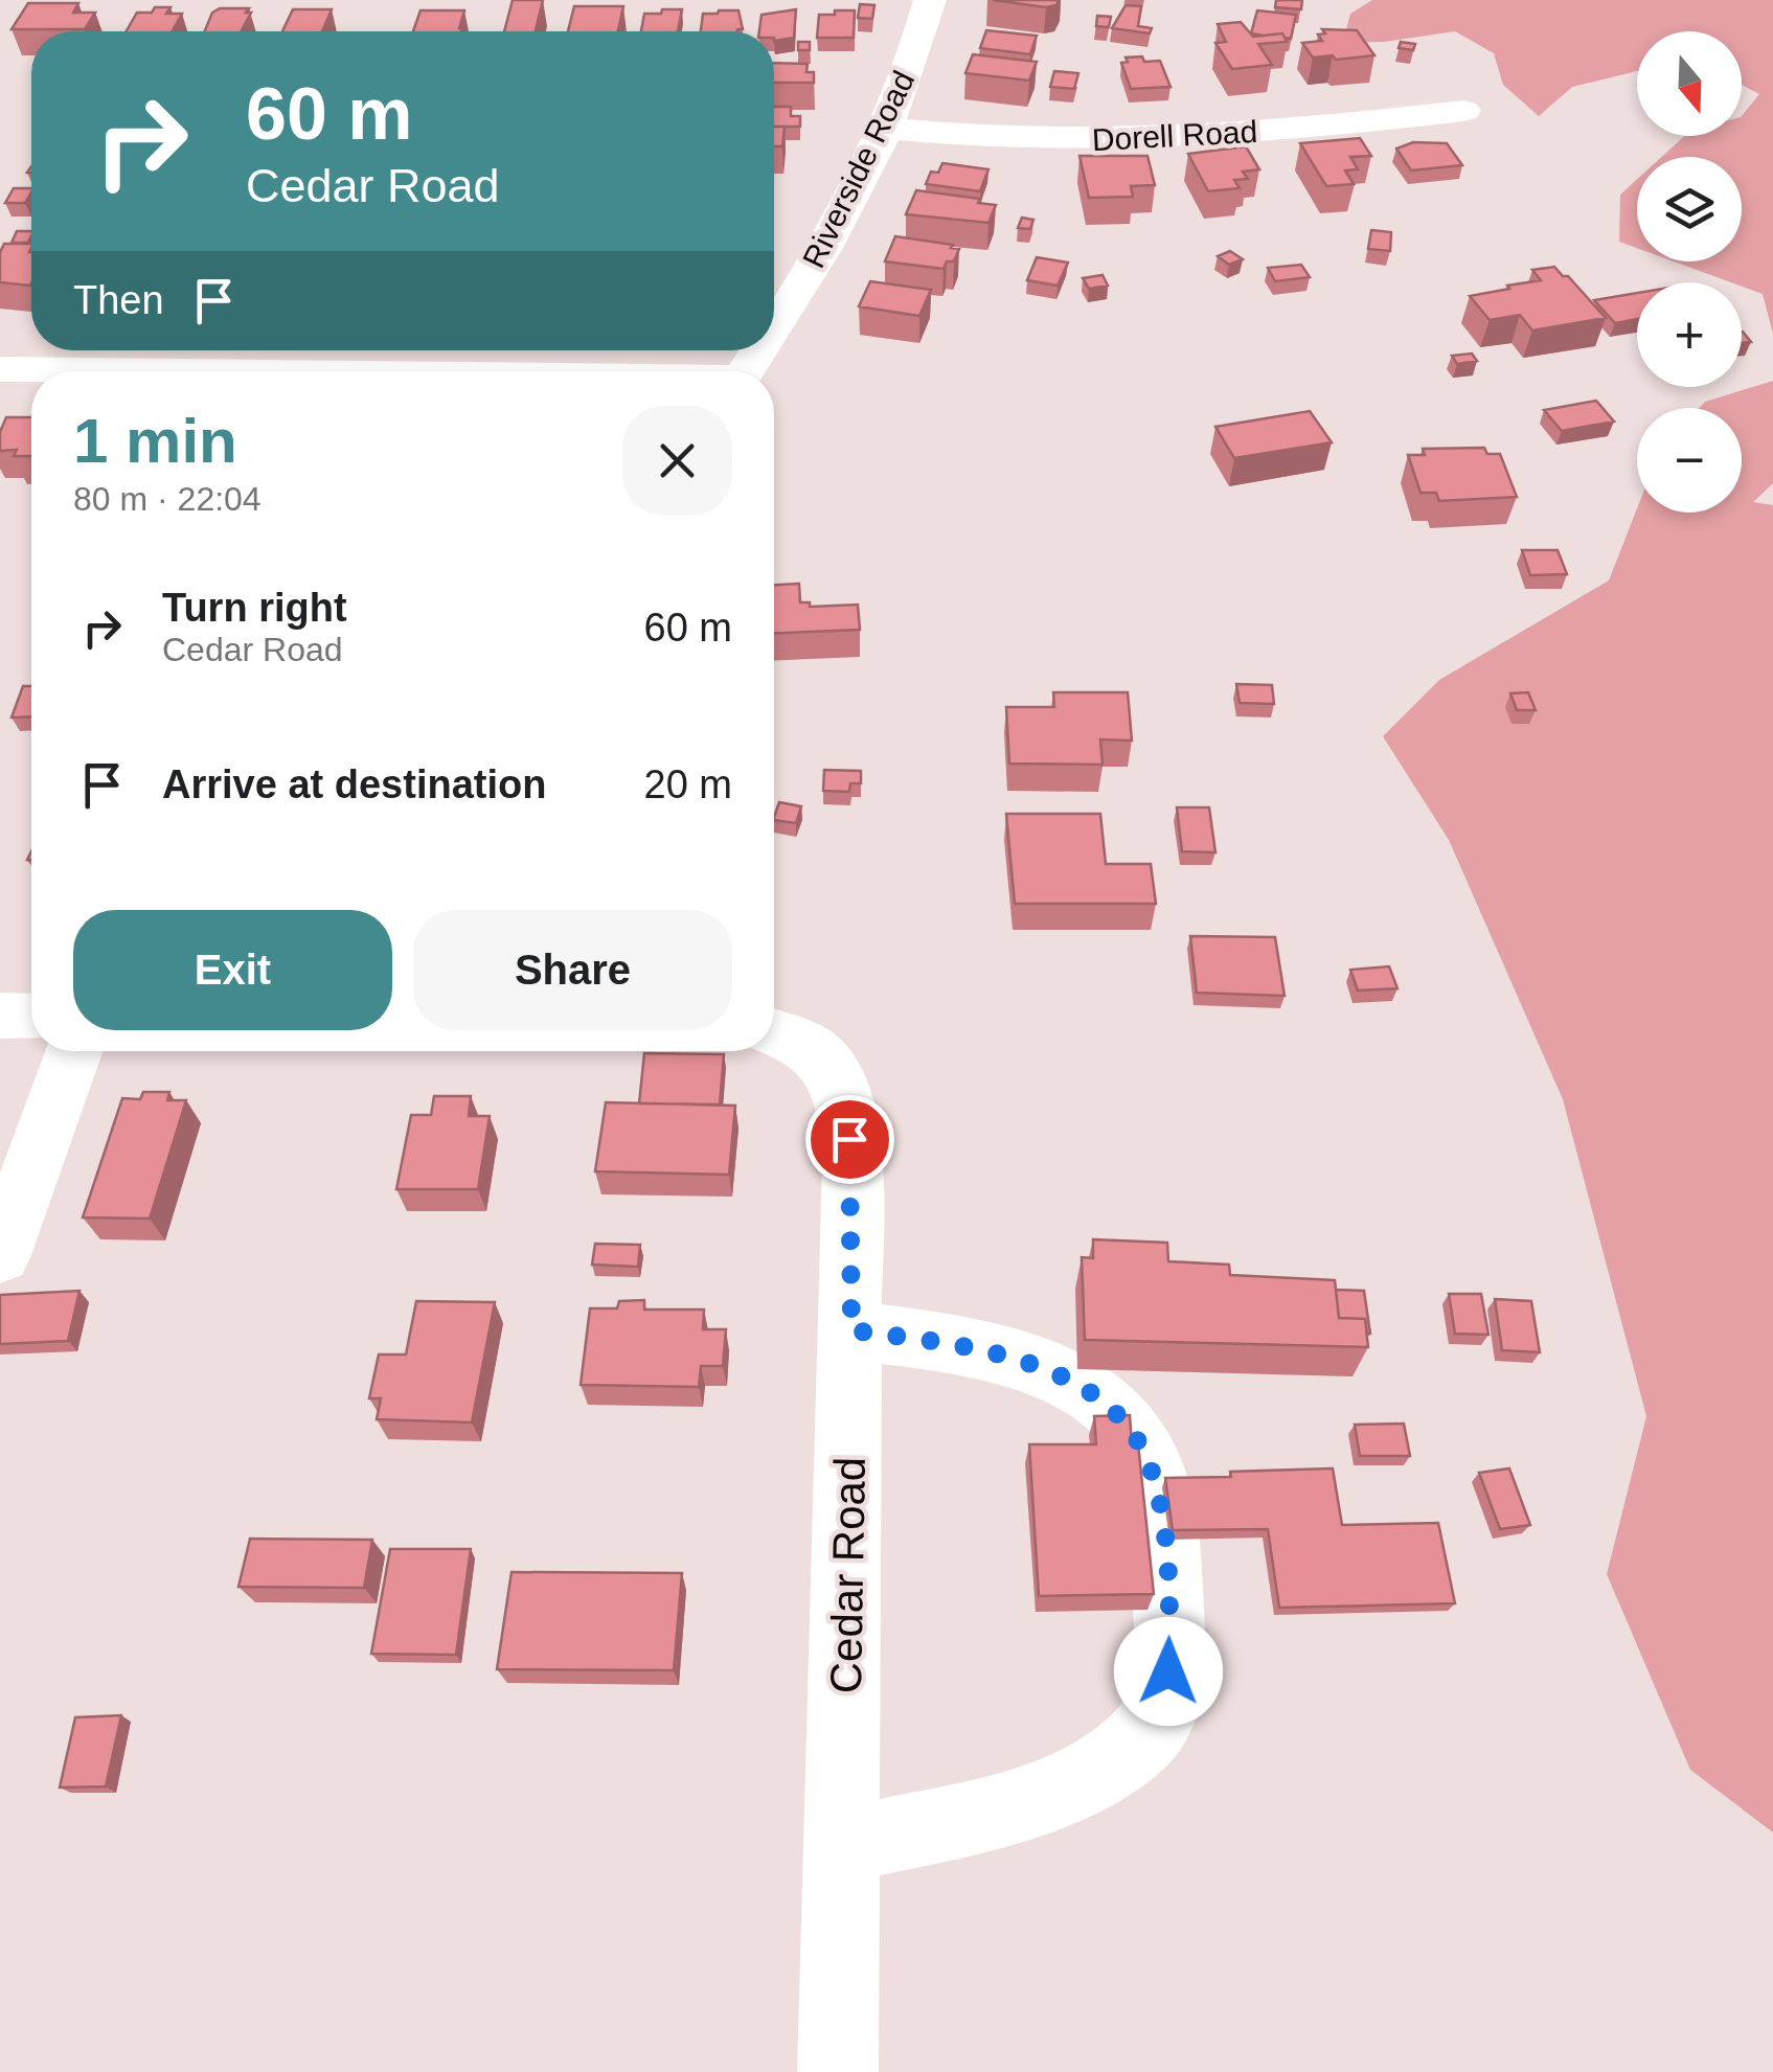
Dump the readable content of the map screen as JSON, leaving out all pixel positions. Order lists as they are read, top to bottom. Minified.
{"streets":{"street":["Dorell Road","Riverside Road","Cedar Road"]},"crossings":[["Dorell Road","Riverside Road"]],"north":"bottom","page":{"map_buttons":["+","−"],"turn":["60 m","Cedar Road"],"then":"Then","heading":["1 min","80 m · 22:04"],"list":[{"name":"Turn right","note":"Cedar Road","value":"60 m"},{"name":"Arrive at destination","value":"20 m"}],"buttons":["Exit","Share"]}}
